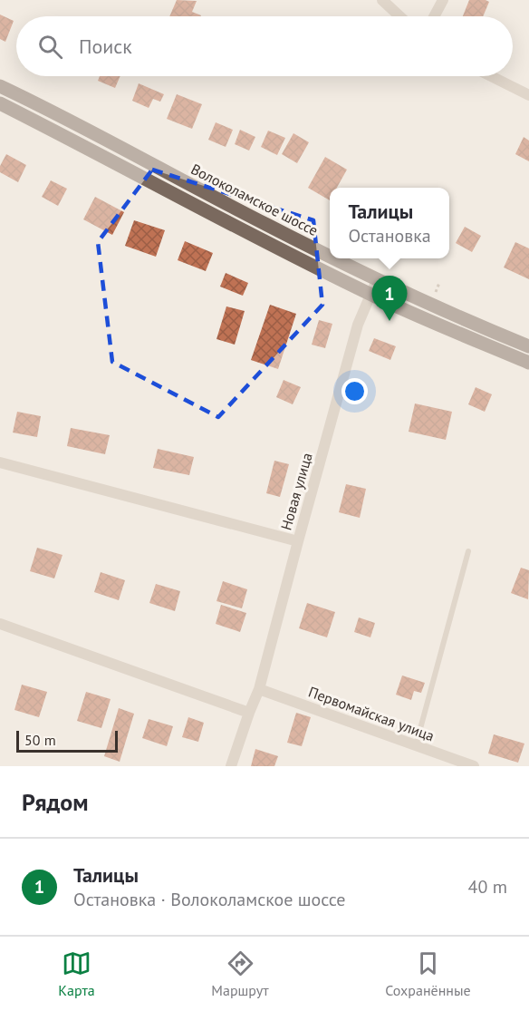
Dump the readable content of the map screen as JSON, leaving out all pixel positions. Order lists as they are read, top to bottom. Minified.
{"streets":{"main road":["Волоколамское шоссе"],"street":["Новая улица","Первомайская улица"]},"crossings":[["Волоколамское шоссе","Новая улица"],["Новая улица","Первомайская улица"]],"scale_bar":"50 m","page":{"search":"Поиск","popup":["Талицы","Остановка"],"pins":"1","scale":"50 m","heading":"Рядом","list":[{"mark":"1","name":"Талицы","note":"Остановка · Волоколамское шоссе","value":"40 m"}],"nav":["Карта","Маршрут","Сохранённые"]}}
